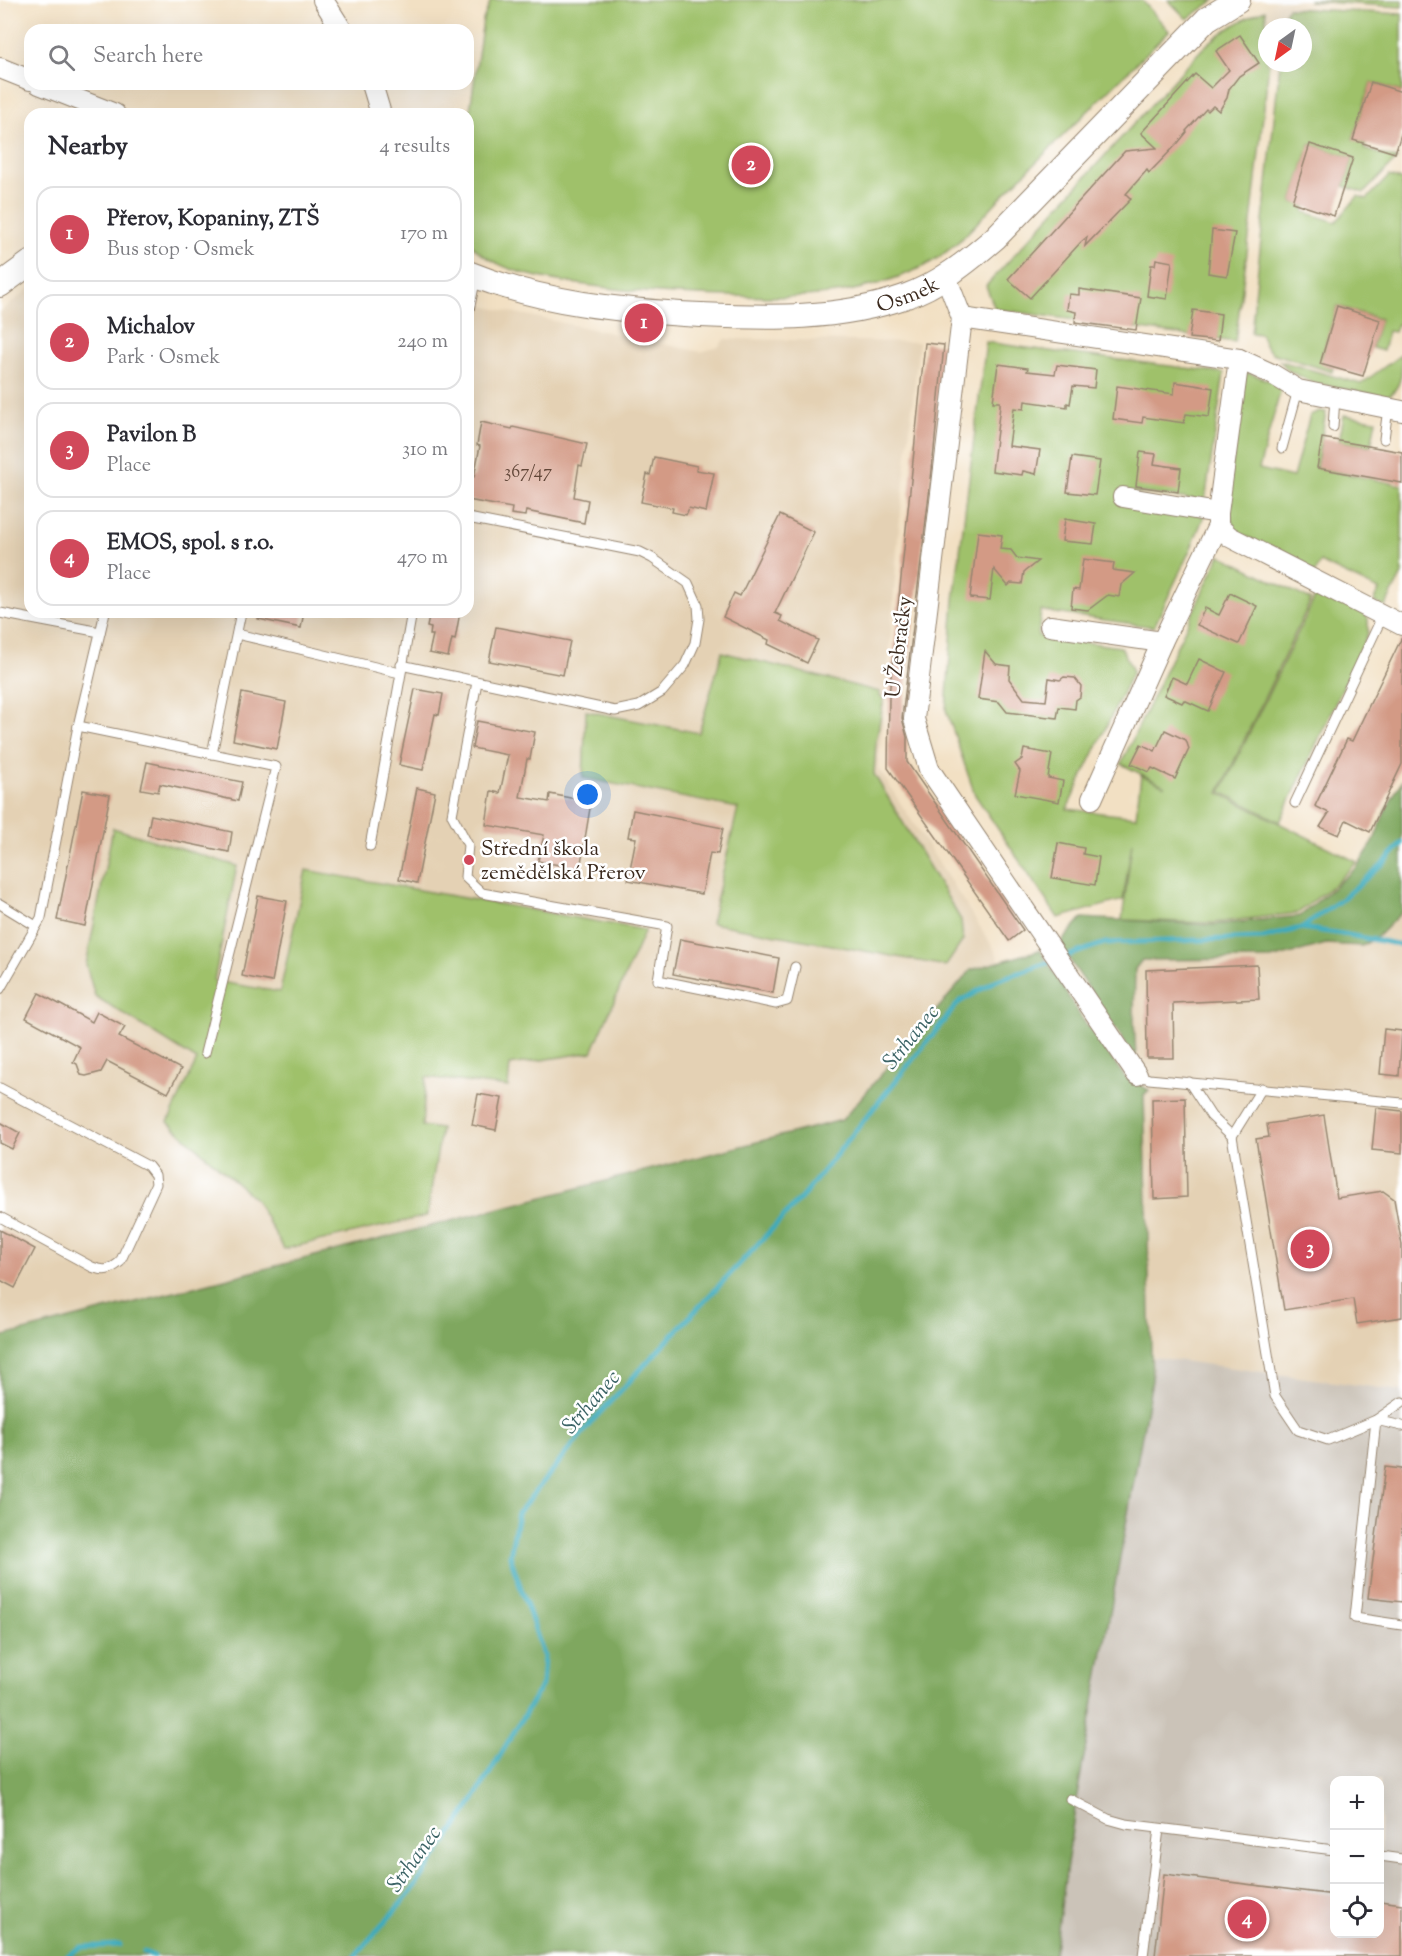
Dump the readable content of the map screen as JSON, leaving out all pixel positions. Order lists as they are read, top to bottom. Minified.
{"streets":{"street":["Osmek","U Žebračky"]},"crossings":[["Osmek","U Žebračky"]],"water":["Strhanec"],"places":["Střední škola zemědělská Přerov"],"house_numbers":["367/47"],"north":"bottom left","page":{"search":"Search here","heading":["Nearby","4 results"],"pins":["2","1","3","4"],"list":[{"mark":"1","name":"Přerov, Kopaniny, ZTŠ","note":"Bus stop · Osmek","value":"170 m"},{"mark":"2","name":"Michalov","note":"Park · Osmek","value":"240 m"},{"mark":"3","name":"Pavilon B","note":"Place","value":"310 m"},{"mark":"4","name":"EMOS, spol. s r.o.","note":"Place","value":"470 m"}],"map_buttons":["+","−"]}}
